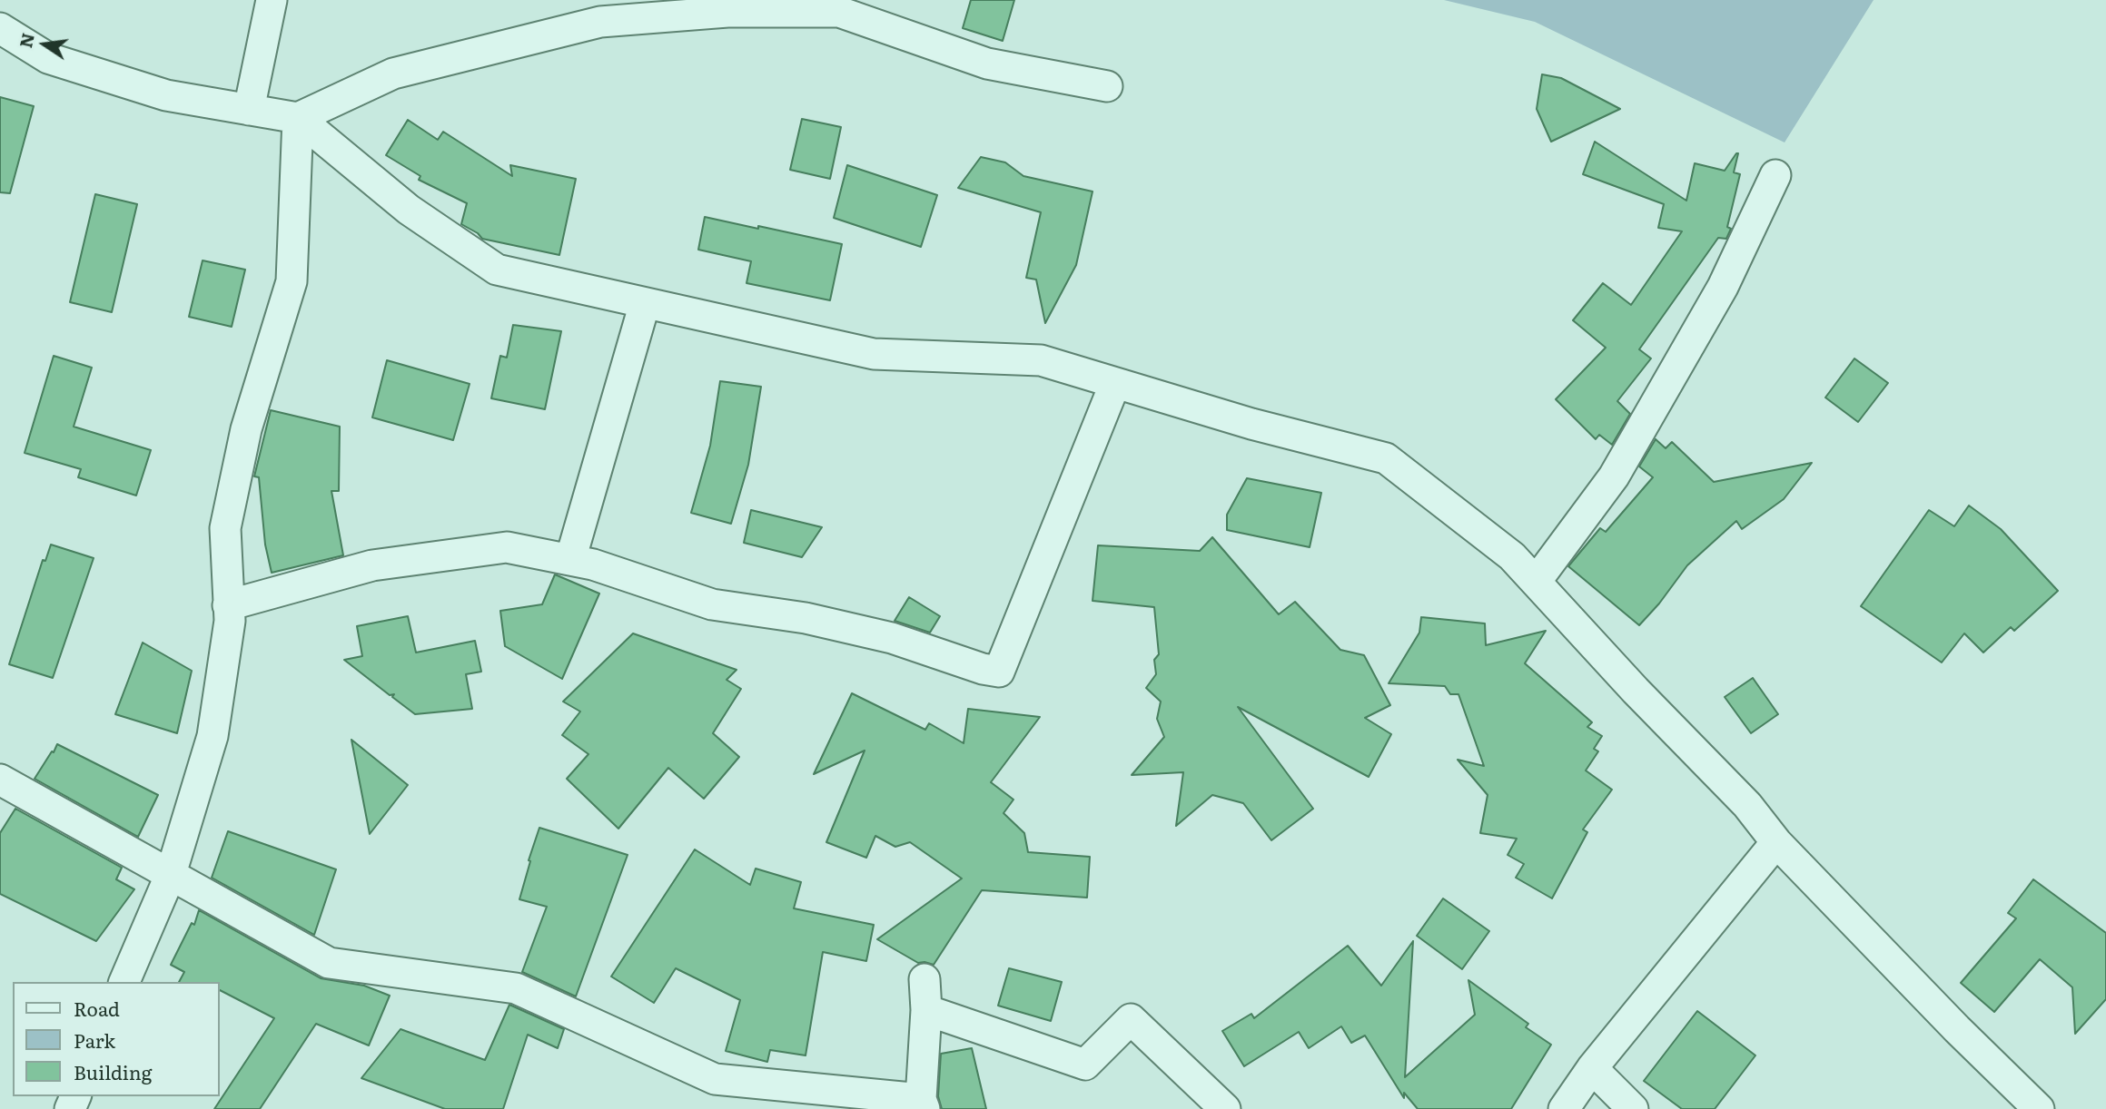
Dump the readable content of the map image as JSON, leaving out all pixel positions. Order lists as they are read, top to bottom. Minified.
{"legend":["Road","Park","Building"],"north":"left"}
